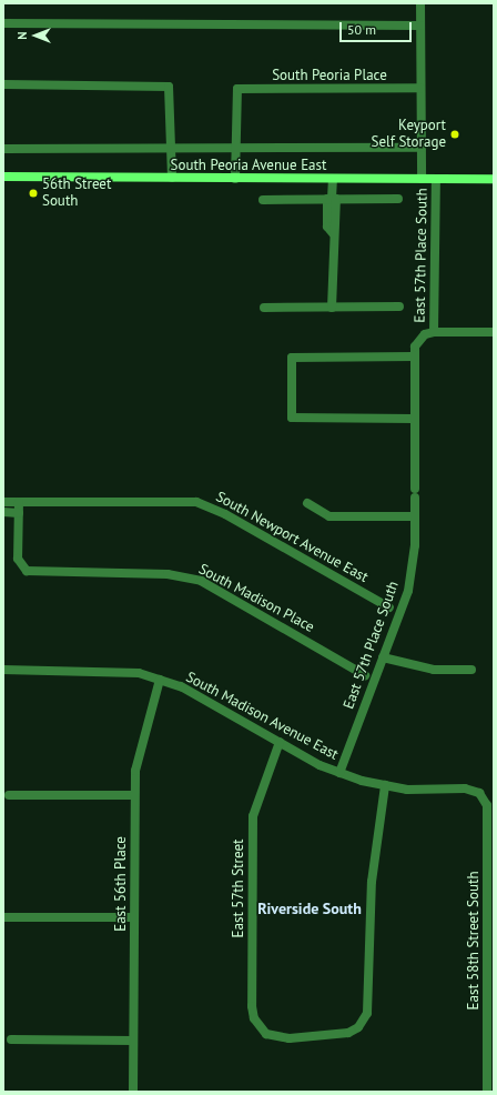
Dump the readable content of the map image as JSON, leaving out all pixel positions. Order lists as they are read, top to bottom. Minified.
{"streets":{"main road":["South Peoria Avenue East"],"street":["South Peoria Place","East 57th Place South","South Newport Avenue East","South Madison Place","South Madison Avenue East","East 56th Place","East 57th Street","East 58th Street South"]},"crossings":[["South Peoria Place","South Peoria Avenue East"],["South Peoria Place","East 57th Place South"],["South Peoria Avenue East","East 57th Place South"],["East 57th Place South","South Madison Avenue East"],["South Madison Avenue East","East 56th Place"],["South Madison Avenue East","East 57th Street"],["South Madison Avenue East","East 58th Street South"]],"districts":["Riverside South"],"places":["Keyport Self Storage","56th Street South"],"scale_bar":"50 m","north":"left"}
